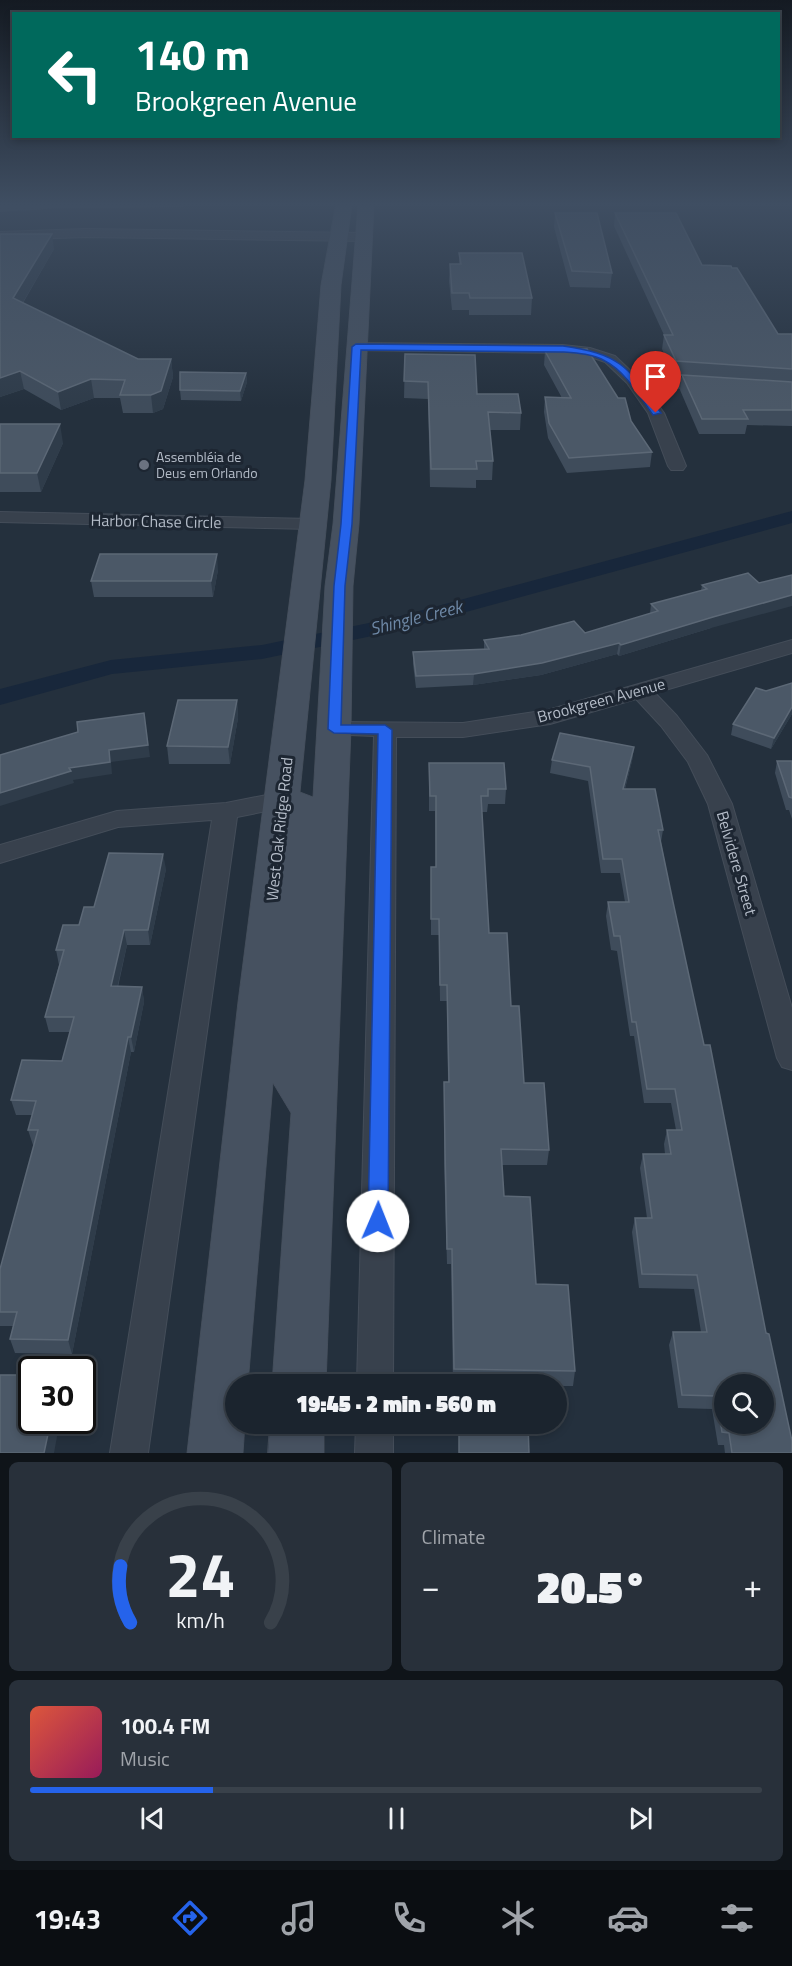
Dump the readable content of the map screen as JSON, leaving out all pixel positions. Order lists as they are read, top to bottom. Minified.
{"streets":{"street":["Harbor Chase Circle","Brookgreen Avenue","West Oak Ridge Road","Belvidere Street"]},"crossings":[["Harbor Chase Circle","West Oak Ridge Road"],["Brookgreen Avenue","Belvidere Street"]],"water":["Shingle Creek"],"places":["Assembléia de Deus em Orlando"],"page":{"turn":["140 m","Brookgreen Avenue"],"limit":"30","trip":"19:45 · 2 min · 560 m","tile":"Climate","heat":["−","20.5°","+"],"song":["100.4 FM","Music"],"tabs":"19:43","gauge":["24","km/h"]}}
